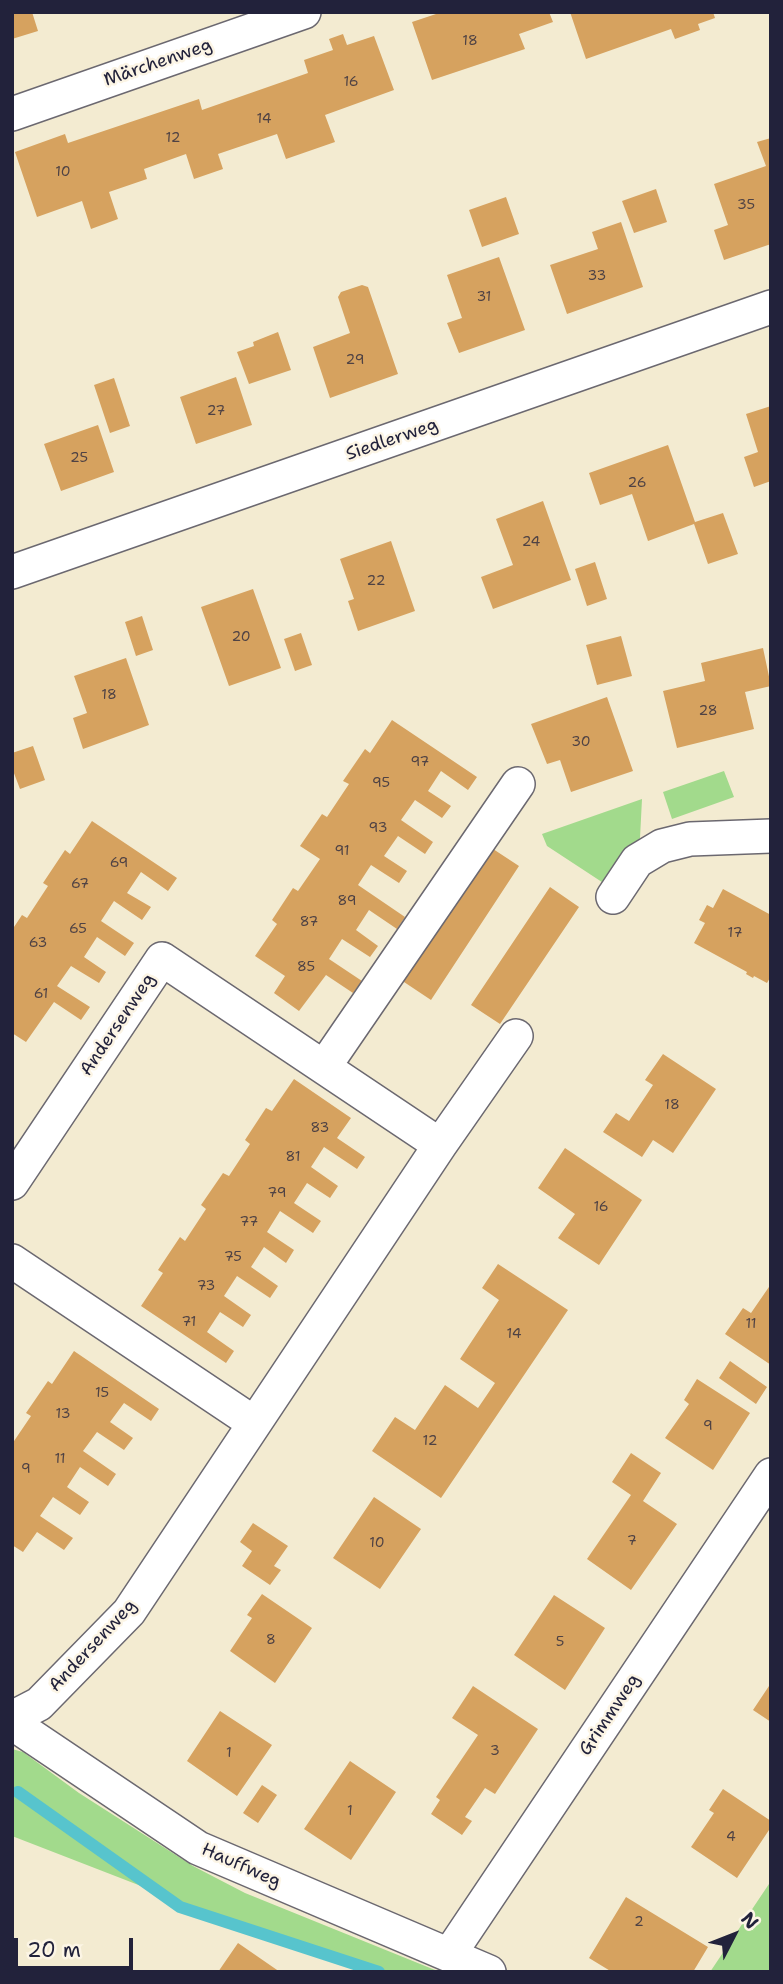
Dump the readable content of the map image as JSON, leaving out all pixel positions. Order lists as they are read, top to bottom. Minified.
{"streets":{"street":["Märchenweg","Siedlerweg","Andersenweg","Grimmweg","Hauffweg"]},"crossings":[["Grimmweg","Hauffweg"]],"house_numbers":["18","16","14","12","10","35","33","31","29","27","25","26","24","22","20","18","28","30","97","95","93","91","69","67","89","87","65","17","63","85","61","18","83","81","79","16","77","75","73","71","11","14","15","13","9","12","11","9","7","10","8","5","3","1","1","4","2"],"scale_bar":"20 m","north":"top right"}
